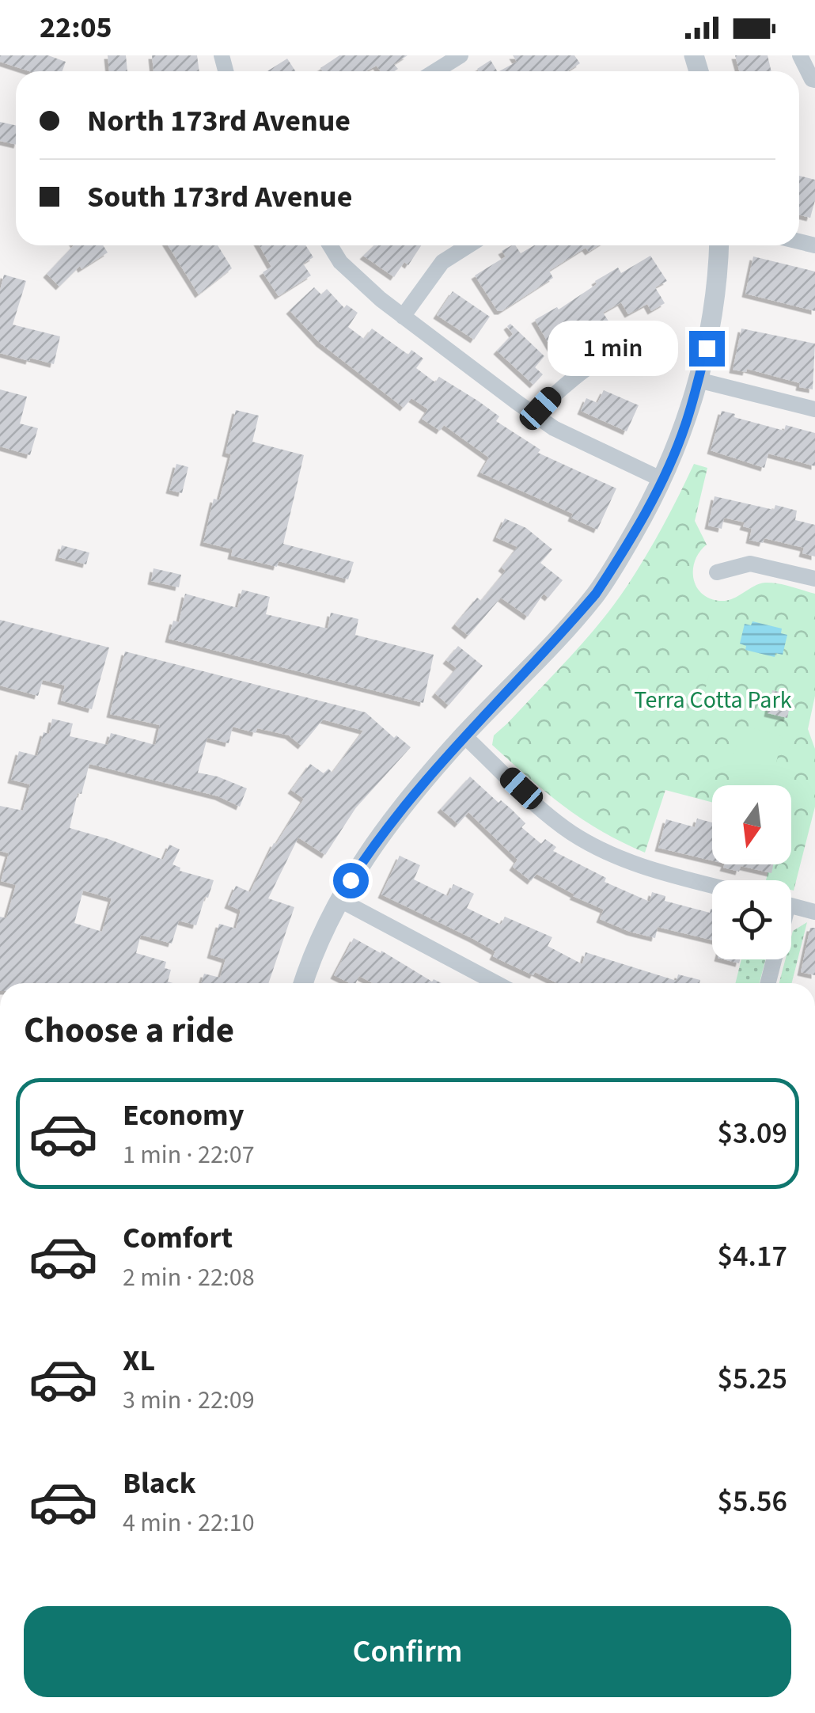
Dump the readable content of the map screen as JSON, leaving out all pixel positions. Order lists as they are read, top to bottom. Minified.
{"parks":["Terra Cotta Park"],"north":"bottom","page":{"status":"22:05","banner":["North 173rd Avenue","South 173rd Avenue"],"bubble":"1 min","heading":"Choose a ride","list":[{"name":"Economy","note":"1 min · 22:07","value":"$3.09"},{"name":"Comfort","note":"2 min · 22:08","value":"$4.17"},{"name":"XL","note":"3 min · 22:09","value":"$5.25"},{"name":"Black","note":"4 min · 22:10","value":"$5.56"}],"buttons":"Confirm"}}
